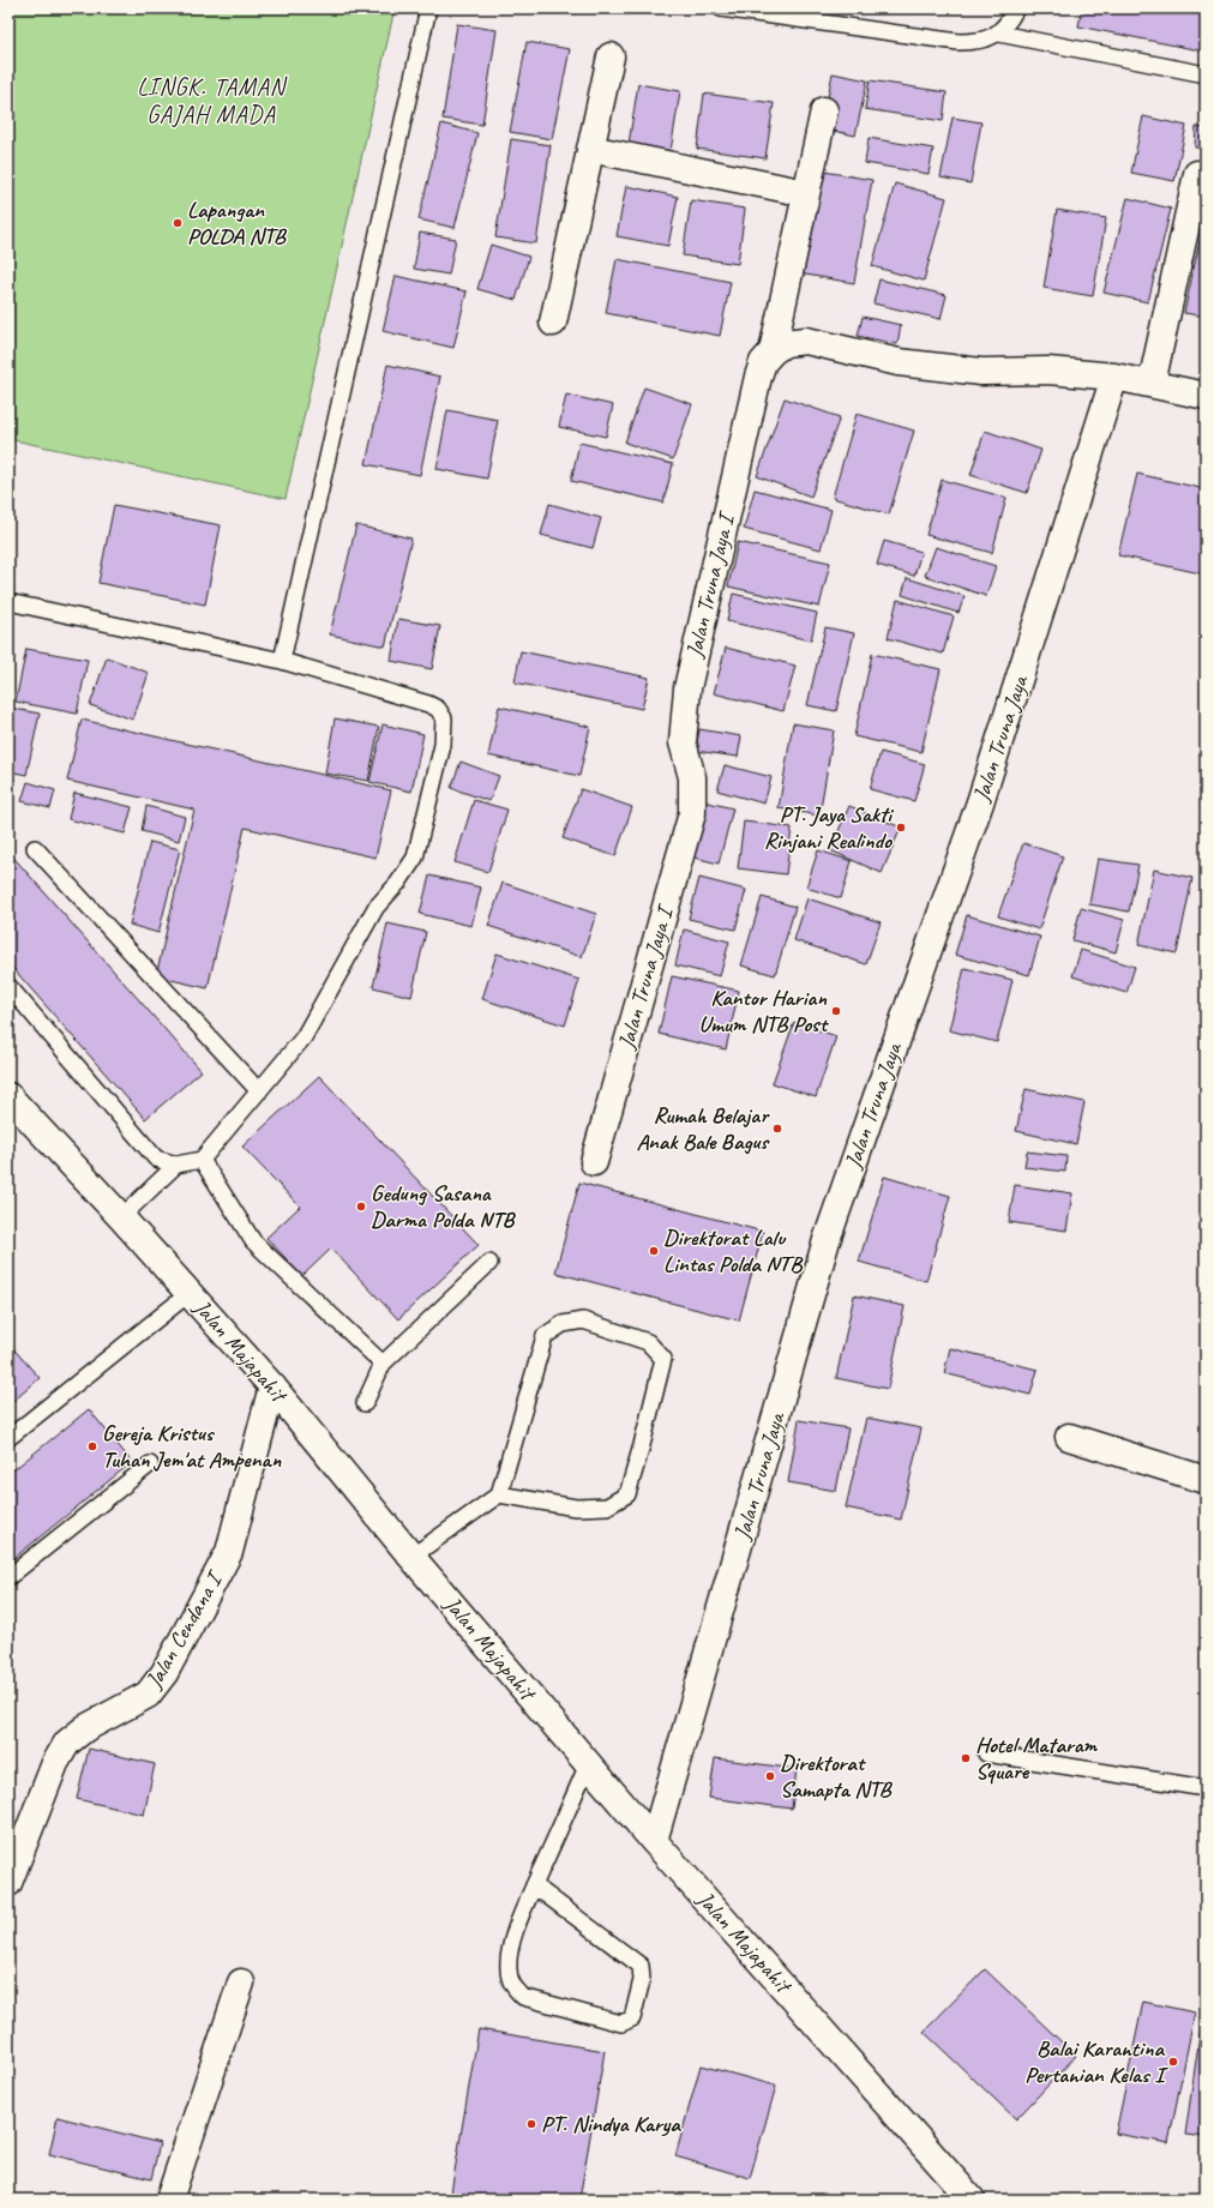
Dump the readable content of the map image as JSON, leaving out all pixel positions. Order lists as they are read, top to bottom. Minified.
{"streets":{"street":["Jalan Truna Jaya I","Jalan Truna Jaya","Jalan Majapahit","Jalan Cendana I"]},"crossings":[["Jalan Truna Jaya","Jalan Majapahit"],["Jalan Majapahit","Jalan Cendana I"]],"districts":["LINGK. TAMAN GAJAH MADA"],"places":["Lapangan POLDA NTB","PT. Jaya Sakti Rinjani Realindo","Kantor Harian Umum NTB Post","Rumah Belajar Anak Bale Bagus","Gedung Sasana Darma Polda NTB","Direktorat Lalu Lintas Polda NTB","Gereja Kristus Tuhan Jem'at Ampenan","Hotel Mataram Square","Direktorat Samapta NTB","Balai Karantina Pertanian Kelas I","PT. Nindya Karya"]}
